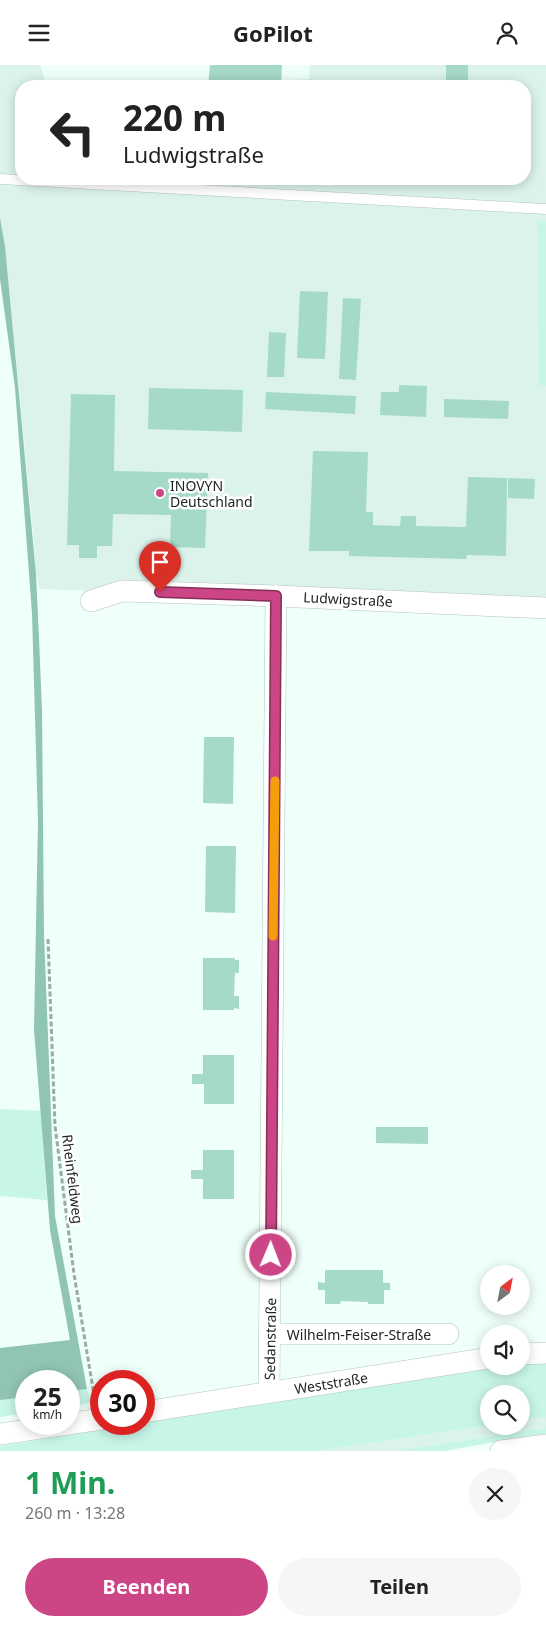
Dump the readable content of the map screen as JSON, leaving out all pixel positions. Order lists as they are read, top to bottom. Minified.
{"streets":{"street":["Ludwigstraße","Wilhelm-Feiser-Straße","Sedanstraße","Weststraße"],"path":["Rheinfeldweg"]},"crossings":[["Ludwigstraße","Sedanstraße"],["Wilhelm-Feiser-Straße","Sedanstraße"],["Sedanstraße","Weststraße"]],"places":["INOVYN Deutschland"],"north":"top right","page":{"header":"GoPilot","turn":["220 m","Ludwigstraße"],"speed":"25 km/h","limit":"30","heading":["1 Min.","260 m · 13:28"],"buttons":["Beenden","Teilen"]}}
